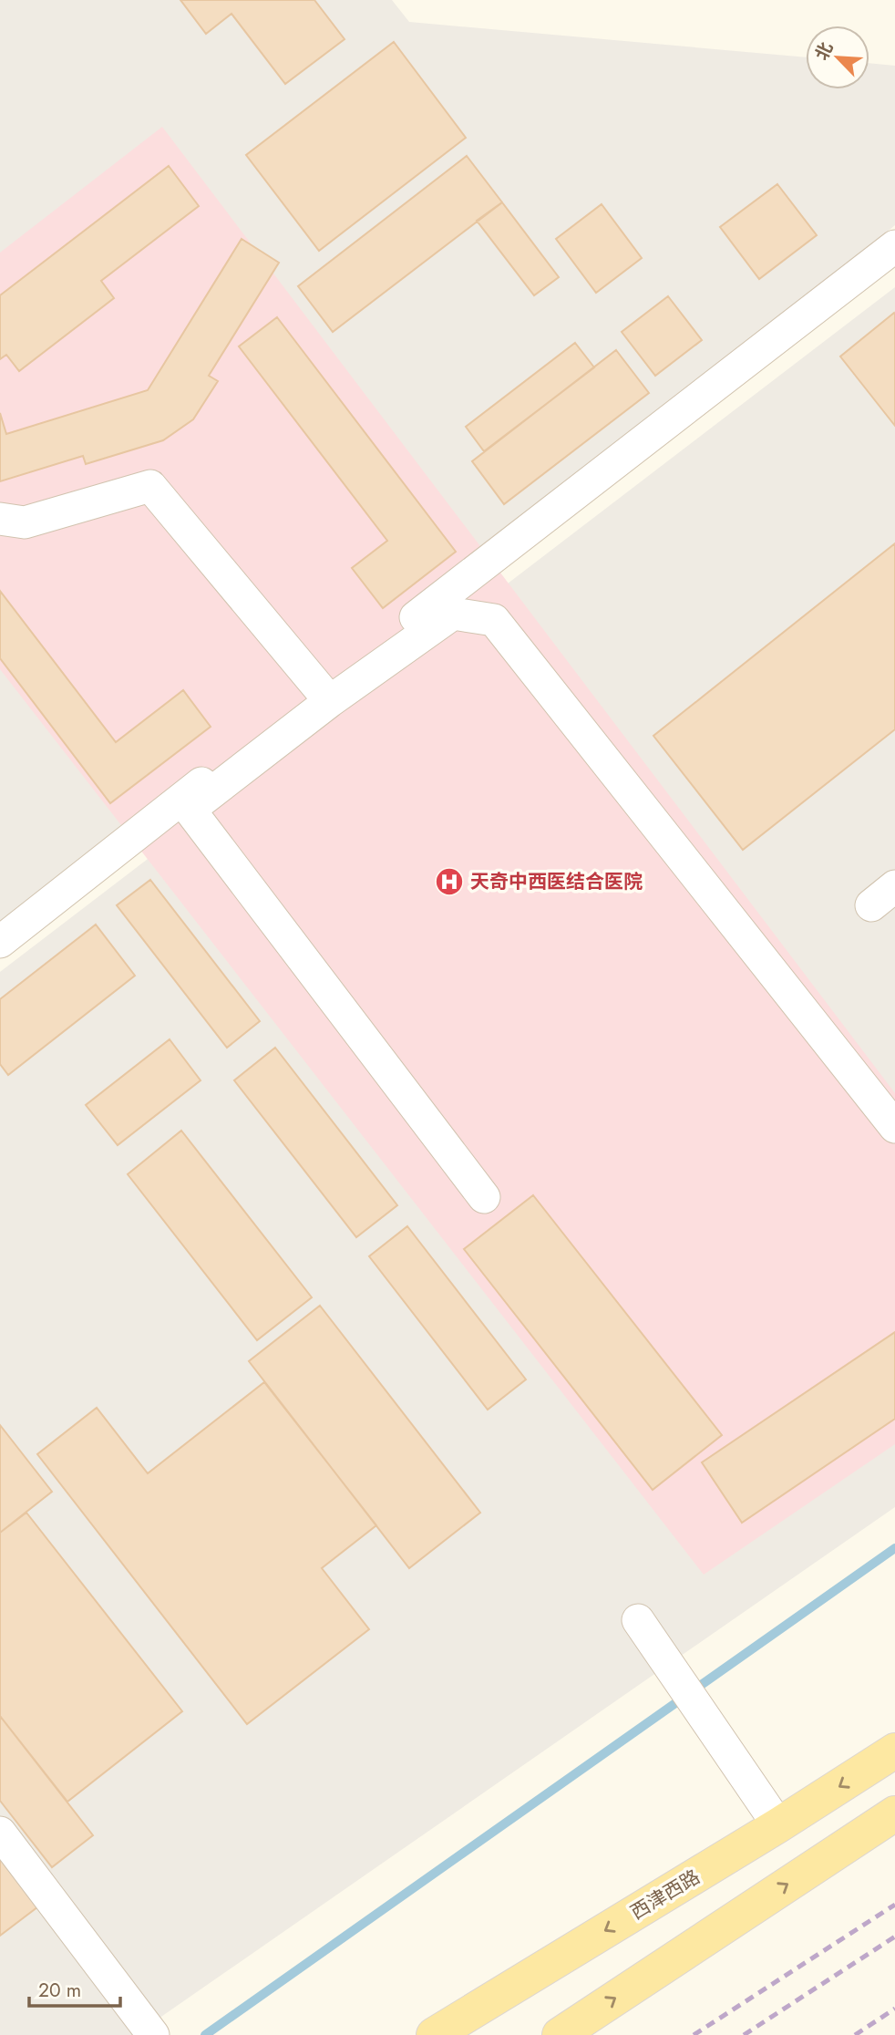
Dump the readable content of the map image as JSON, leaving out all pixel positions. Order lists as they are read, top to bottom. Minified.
{"streets":{"main road":["西津西路"]},"places":{"hospital":["天奇中西医结合医院"]},"scale_bar":"20 m","north":"top left"}
